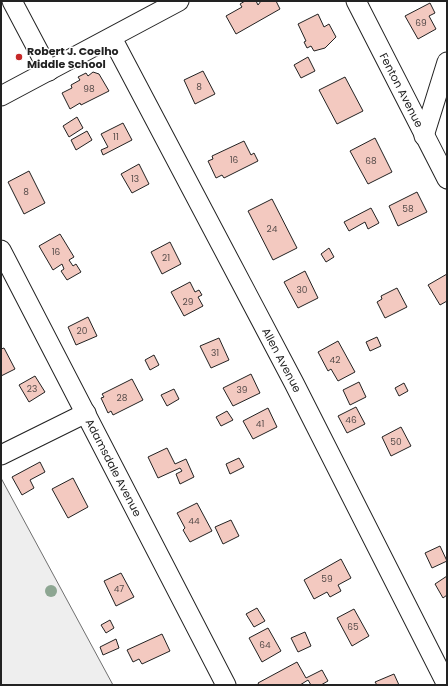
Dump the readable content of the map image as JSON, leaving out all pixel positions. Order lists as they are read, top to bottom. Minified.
{"streets":{"street":["Fenton Avenue","Allen Avenue","Adamsdale Avenue"]},"places":["Robert J. Coelho Middle School"],"house_numbers":["69","8","98","11","16","68","13","8","58","24","16","21","30","29","20","31","42","23","39","28","46","41","50","44","59","47","65","64"]}
